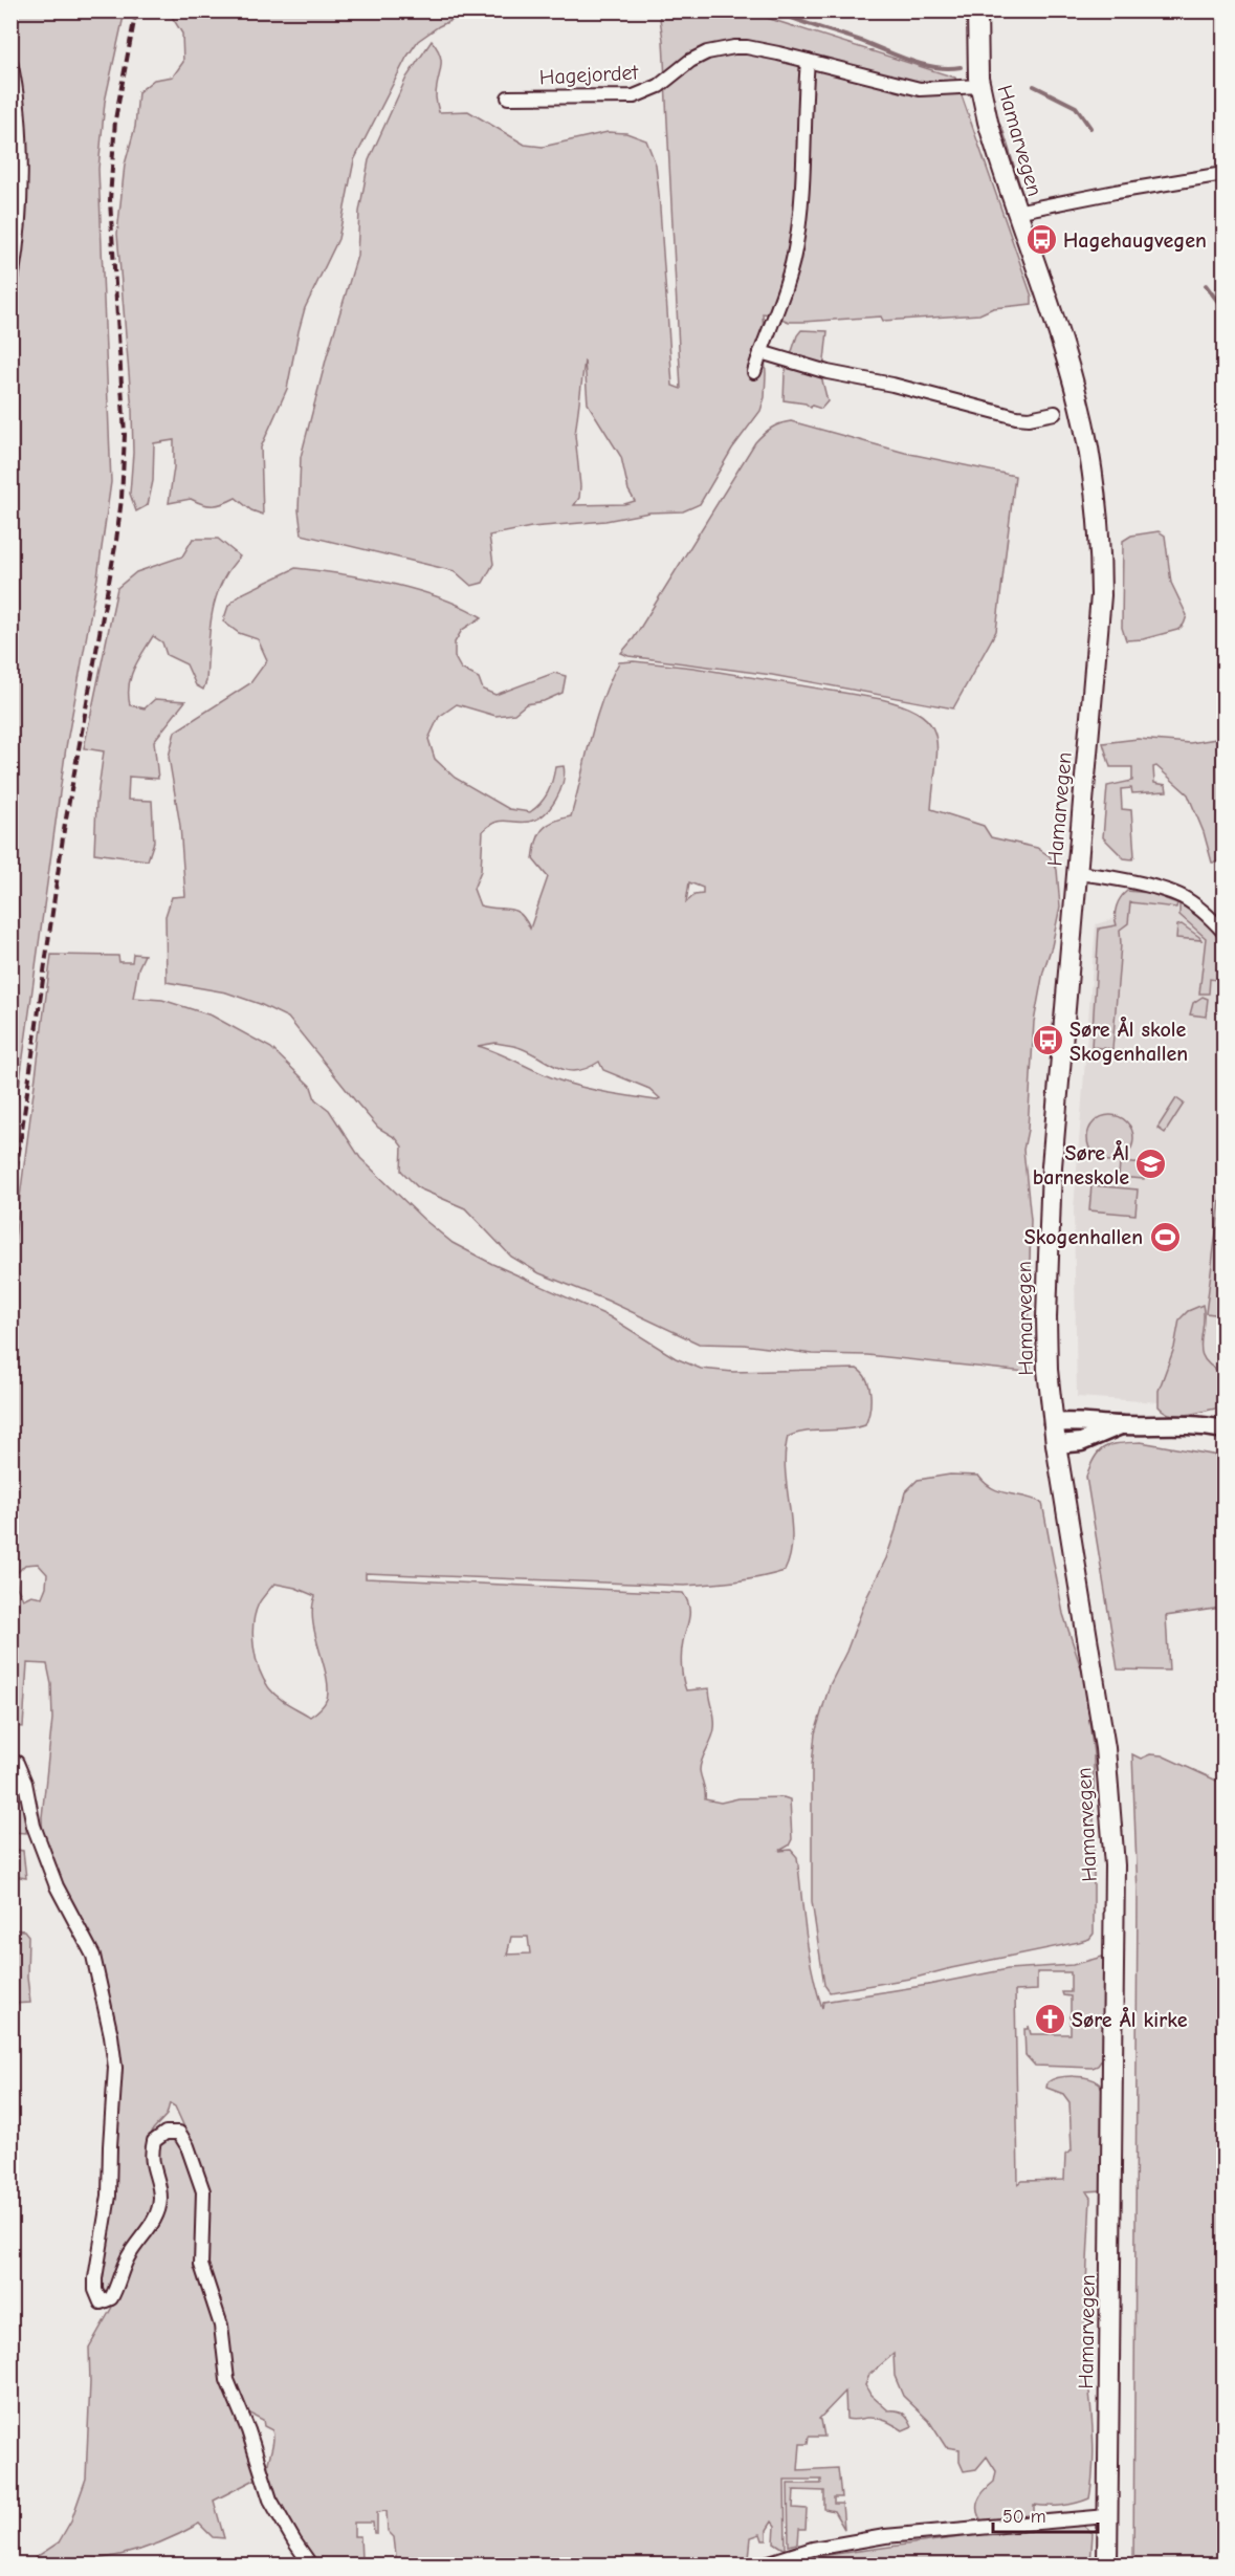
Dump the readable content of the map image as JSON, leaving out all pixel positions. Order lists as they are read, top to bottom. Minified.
{"streets":{"main road":["Hamarvegen"],"street":["Hagejordet"]},"crossings":[["Hagejordet","Hamarvegen"]],"places":{"bus stop":["Hagehaugvegen","Søre Ål skole Skogenhallen"],"school or university":["Søre Ål barneskole"],"sports":["Skogenhallen"],"church":["Søre Ål kirke"]},"scale_bar":"50 m"}
